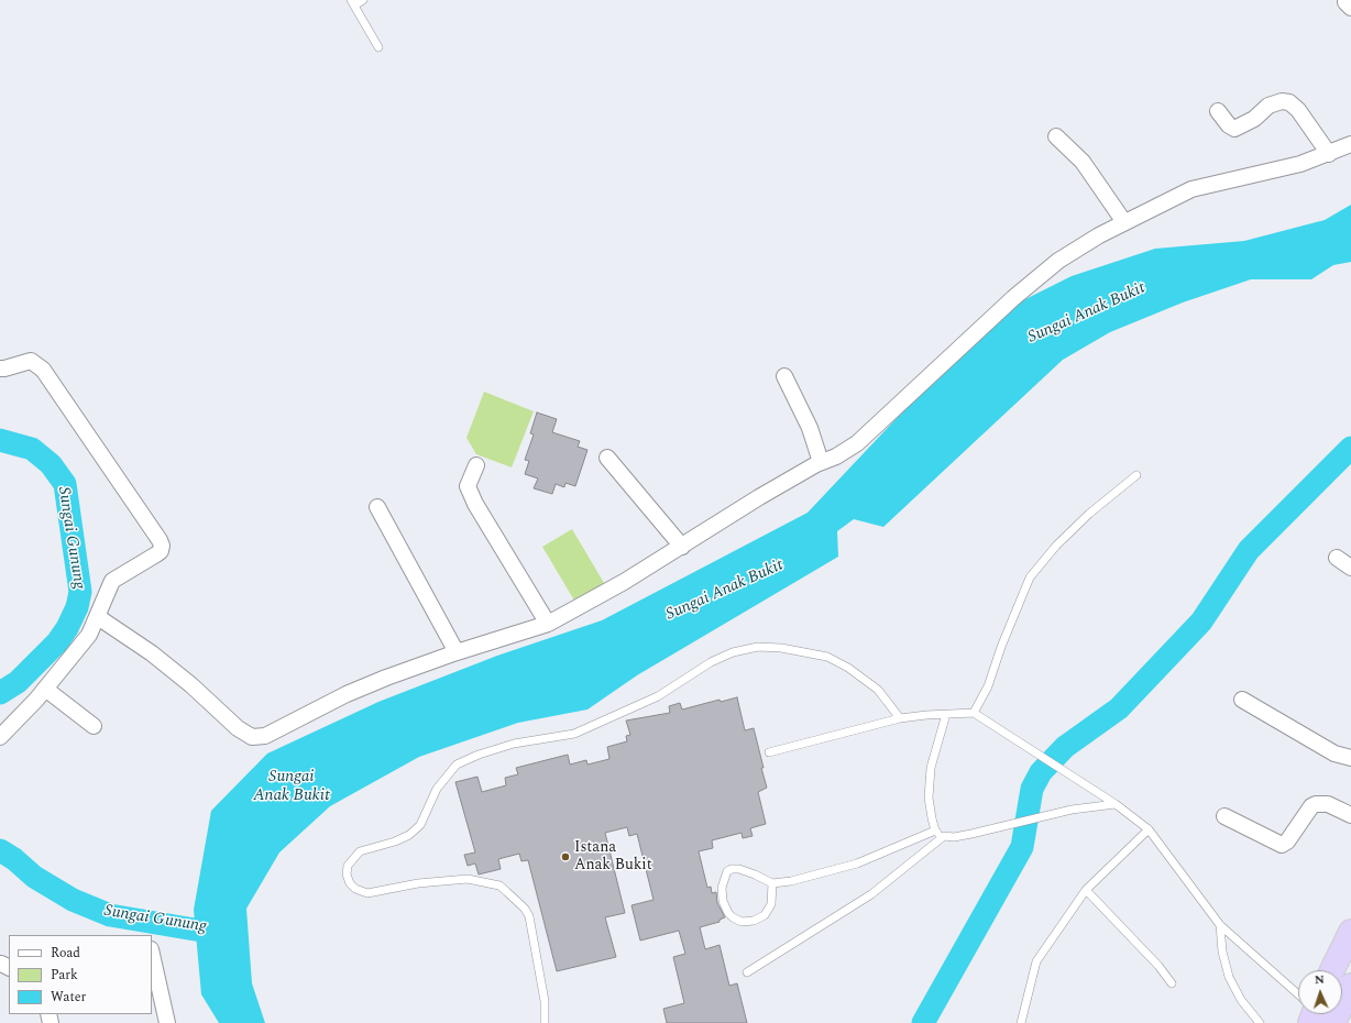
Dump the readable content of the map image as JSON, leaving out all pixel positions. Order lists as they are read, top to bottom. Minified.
{"water":["Sungai Anak Bukit","Sungai Gunung"],"places":["Istana Anak Bukit"],"legend":["Road","Park","Water"],"north":"top"}
